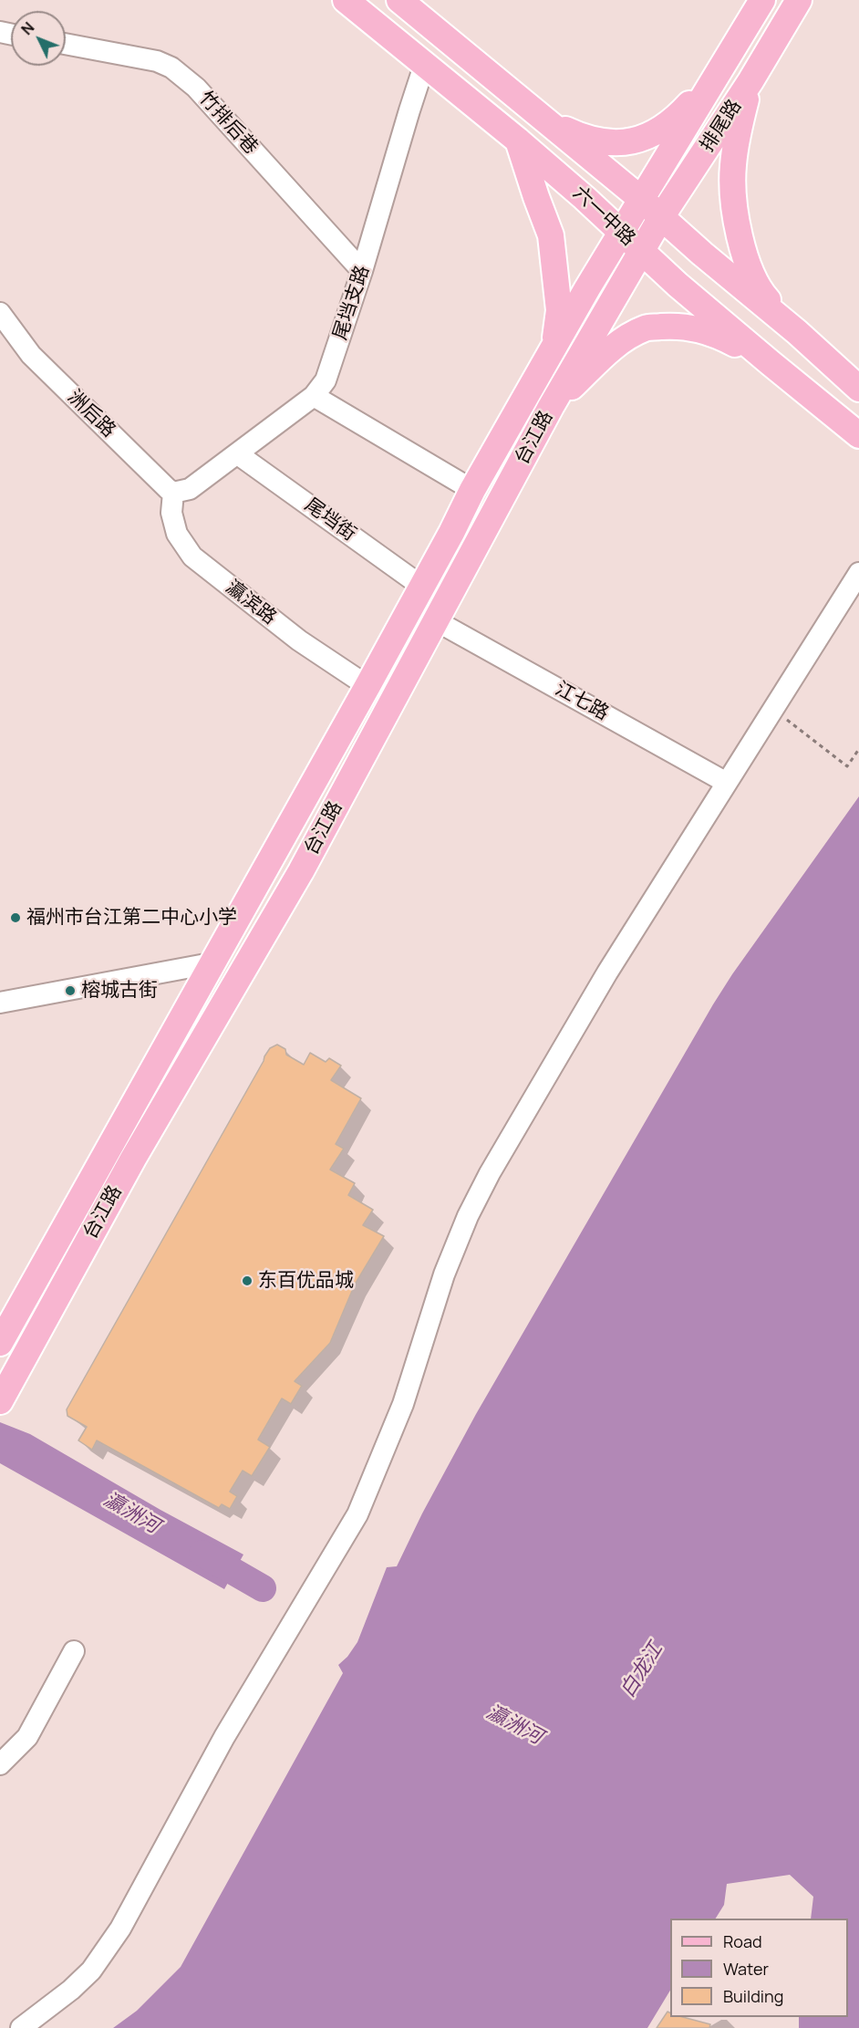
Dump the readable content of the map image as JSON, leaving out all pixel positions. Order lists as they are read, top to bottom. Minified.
{"streets":{"main road":["排尾路","六一中路","台江路"],"street":["竹排后巷","尾垱支路","洲后路","尾垱街","瀛滨路","江七路"]},"crossings":[["竹排后巷","尾垱支路"],["排尾路","六一中路"],["排尾路","台江路"],["六一中路","尾垱支路"],["六一中路","台江路"],["尾垱支路","洲后路"],["尾垱支路","尾垱街"],["尾垱支路","瀛滨路"],["洲后路","瀛滨路"],["台江路","尾垱街"],["台江路","瀛滨路"],["台江路","江七路"]],"water":["瀛洲河","白龙江"],"places":["福州市台江第二中心小学","榕城古街","东百优品城"],"legend":["Road","Water","Building"],"north":"top left"}
